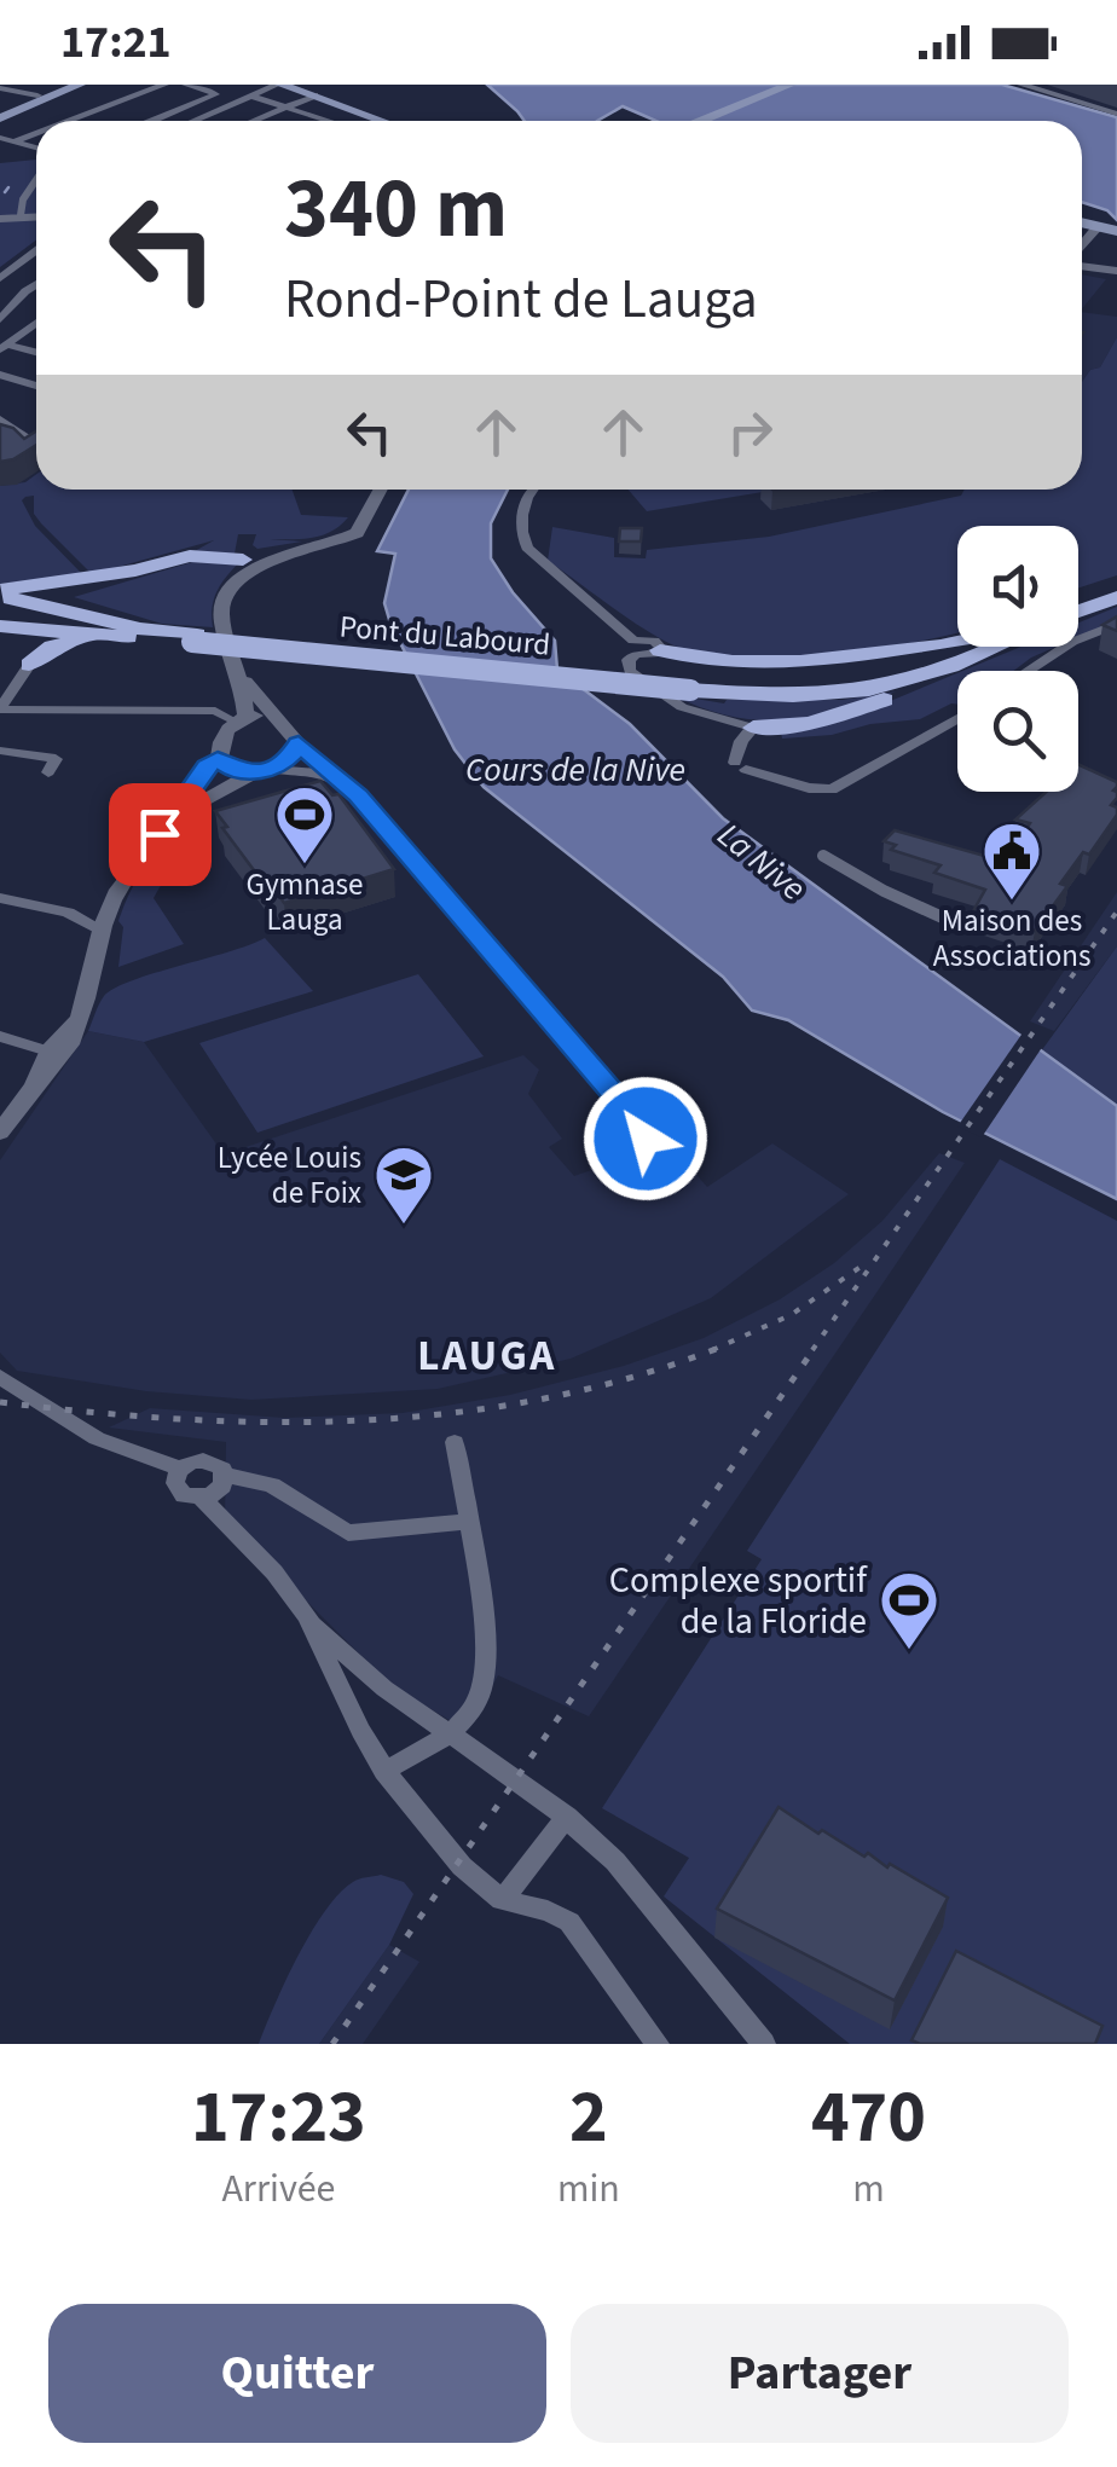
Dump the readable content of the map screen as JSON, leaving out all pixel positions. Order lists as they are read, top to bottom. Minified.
{"streets":{"main road":["Pont du Labourd"]},"districts":["LAUGA"],"water":["Cours de la Nive","La Nive"],"places":{"sports":["Gymnase Lauga","Complexe sportif de la Floride"],"public building":["Maison des Associations"],"school or university":["Lycée Louis de Foix"]},"page":{"status":"17:21","turn":["340 m","Rond-Point de Lauga"],"eta":["17:23","Arrivée","2","min","470","m"],"buttons":["Quitter","Partager"]}}
